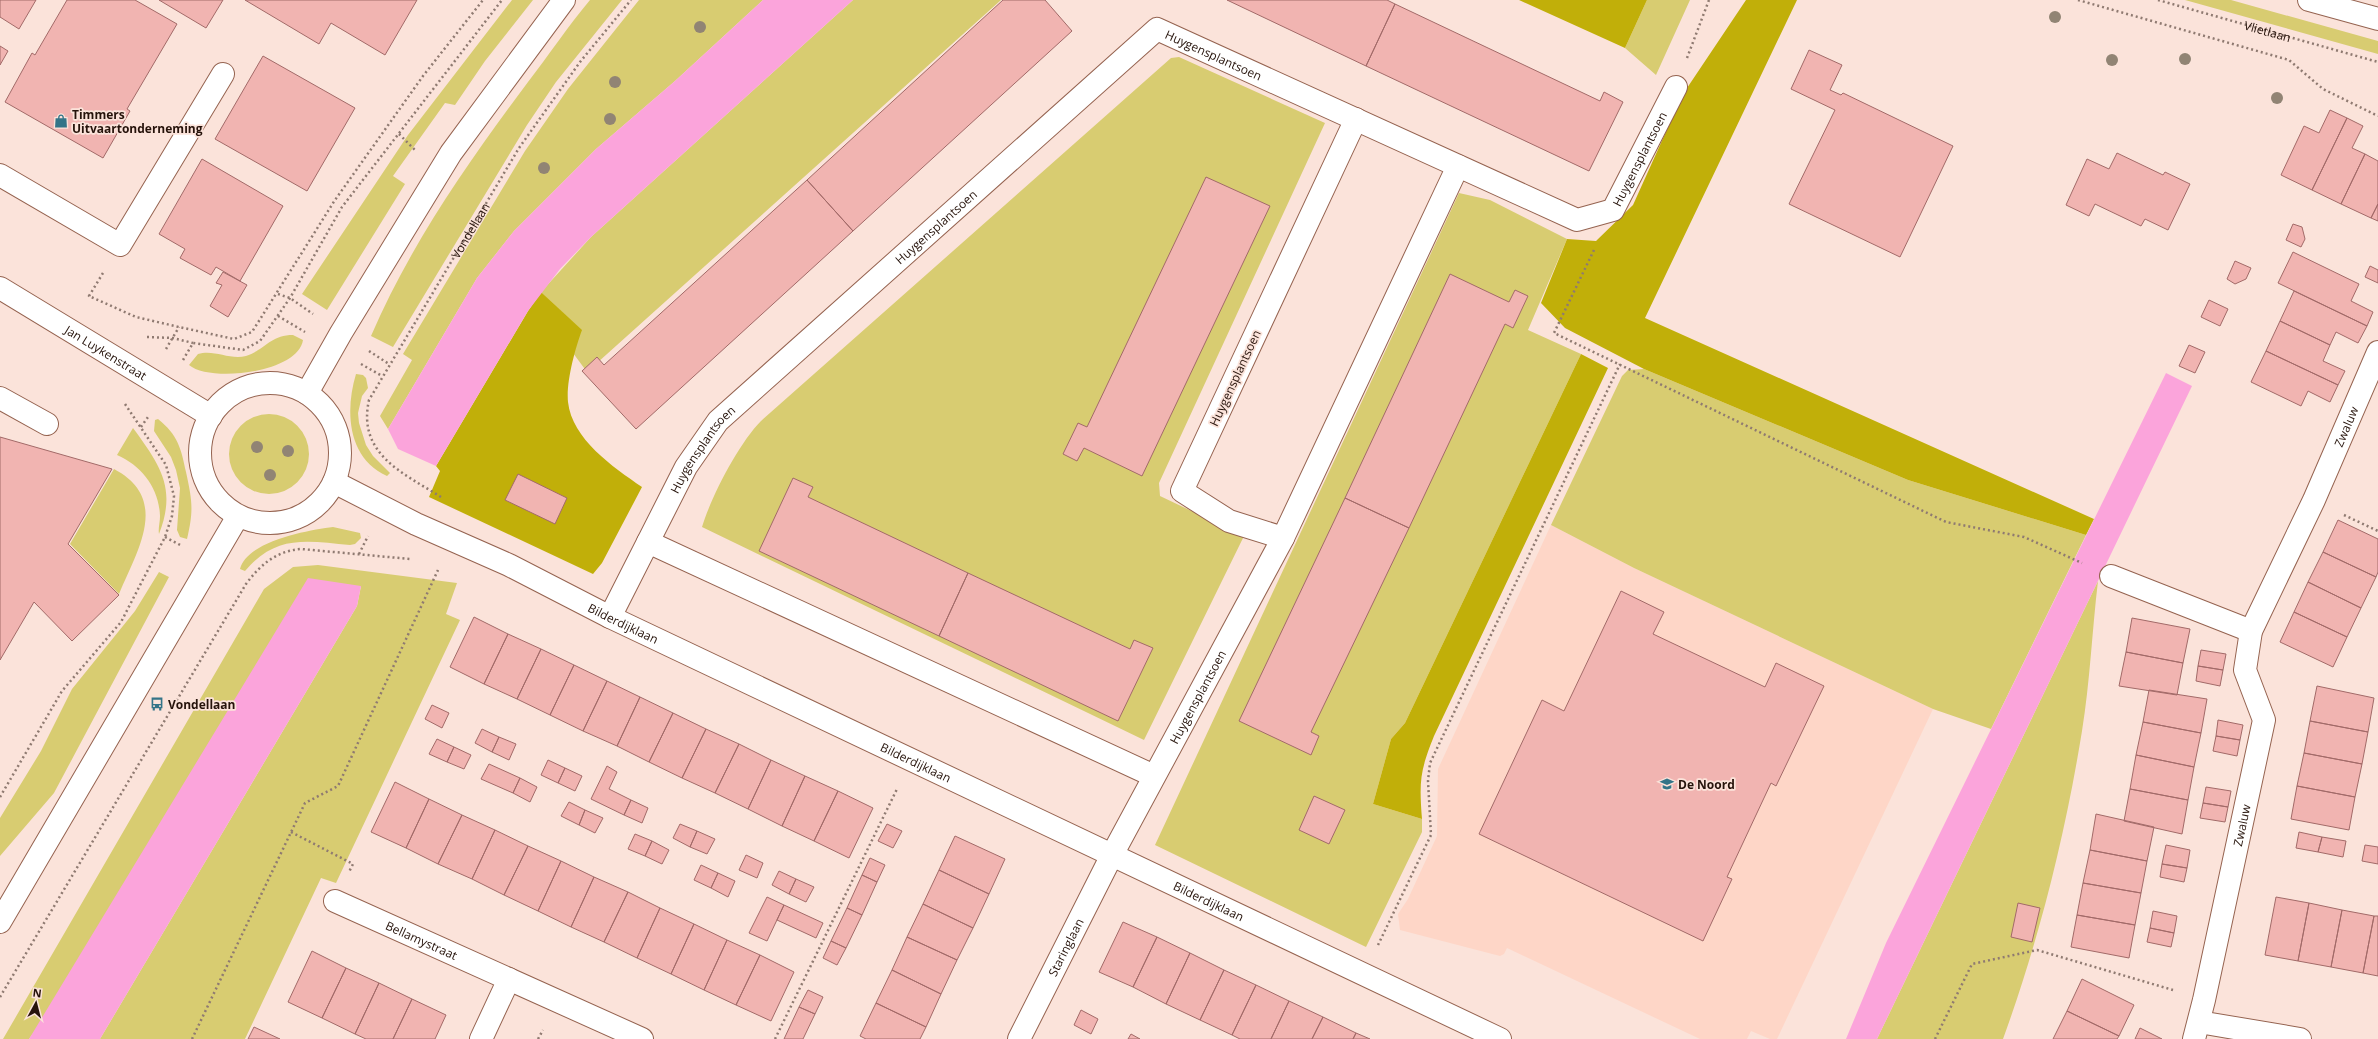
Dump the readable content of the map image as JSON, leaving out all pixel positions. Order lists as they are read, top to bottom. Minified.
{"streets":{"street":["Huygensplantsoen","Jan Luykenstraat","Zwaluw","Bilderdijklaan","Bellamystraat","Staringlaan"],"path":["Vlietlaan","Vondellaan"]},"crossings":[["Huygensplantsoen","Bilderdijklaan"],["Huygensplantsoen","Staringlaan"],["Jan Luykenstraat","Bilderdijklaan"],["Bilderdijklaan","Staringlaan"]],"places":{"shop":["Timmers Uitvaartonderneming"],"bus stop":["Vondellaan"],"school or university":["De Noord"]},"north":"top"}
